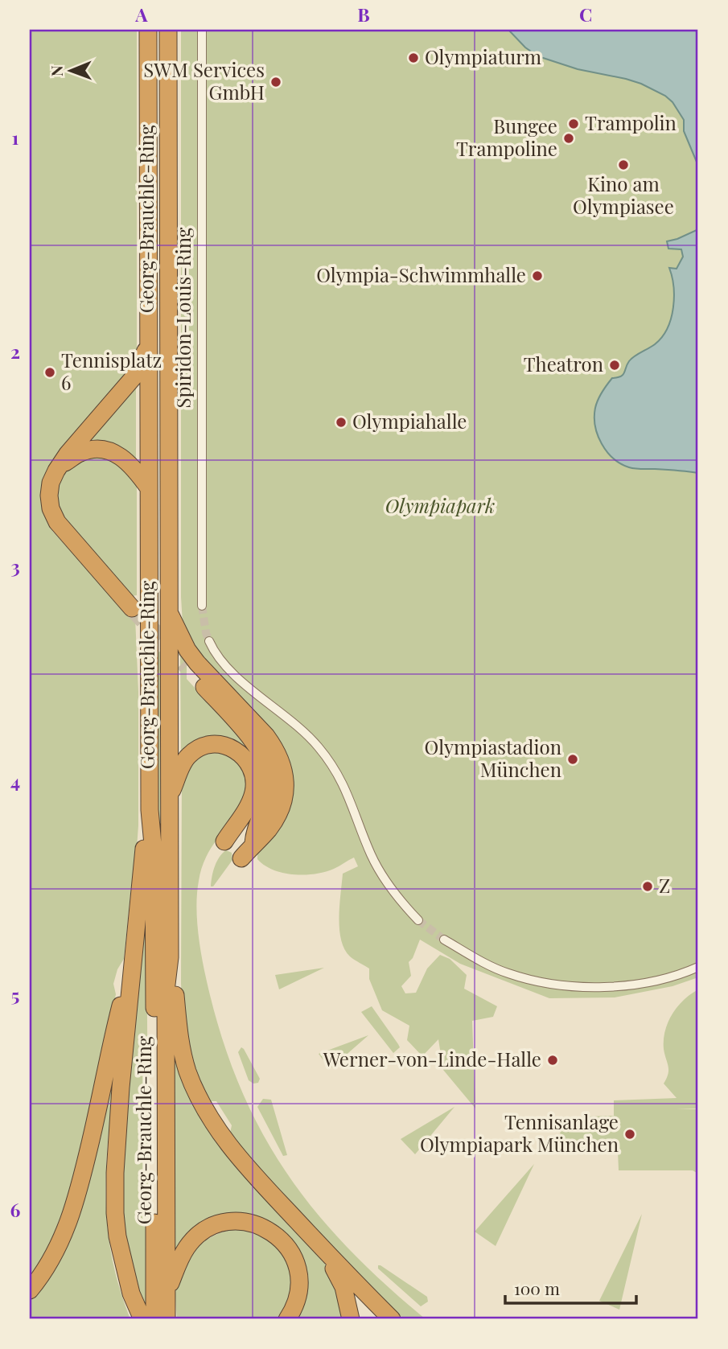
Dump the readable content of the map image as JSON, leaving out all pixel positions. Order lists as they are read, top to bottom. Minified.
{"streets":{"highway":["Georg-Brauchle-Ring"],"street":["Spiridon-Louis-Ring"]},"parks":["Olympiapark"],"places":["Olympiaturm","SWM Services GmbH","Trampolin","Bungee Trampoline","Kino am Olympiasee","Olympia-Schwimmhalle","Theatron","Tennisplatz 6","Olympiahalle","Olympiastadion München","Z","Werner-von-Linde-Halle","Tennisanlage Olympiapark München"],"scale_bar":"100 m","north":"left","grid":{"columns":["A","B","C"],"rows":["1","2","3","4","5","6"]}}
